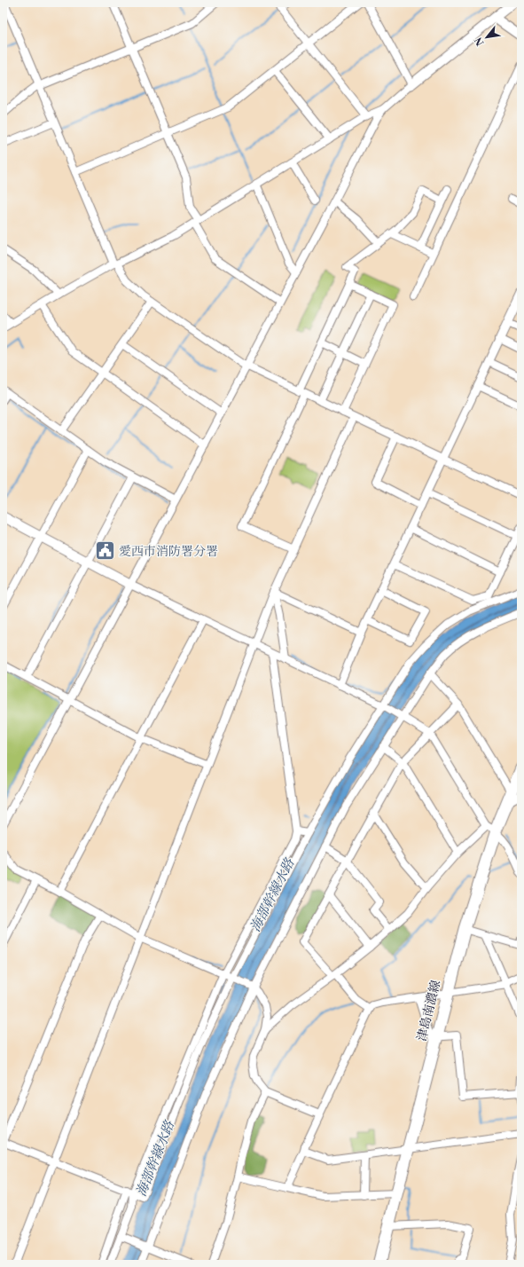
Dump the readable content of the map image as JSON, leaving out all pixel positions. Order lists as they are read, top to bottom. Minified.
{"streets":{"main road":["津島南濃線"]},"water":["海部幹線水路"],"places":{"public building":["愛西市消防署分署"]},"north":"bottom left"}
